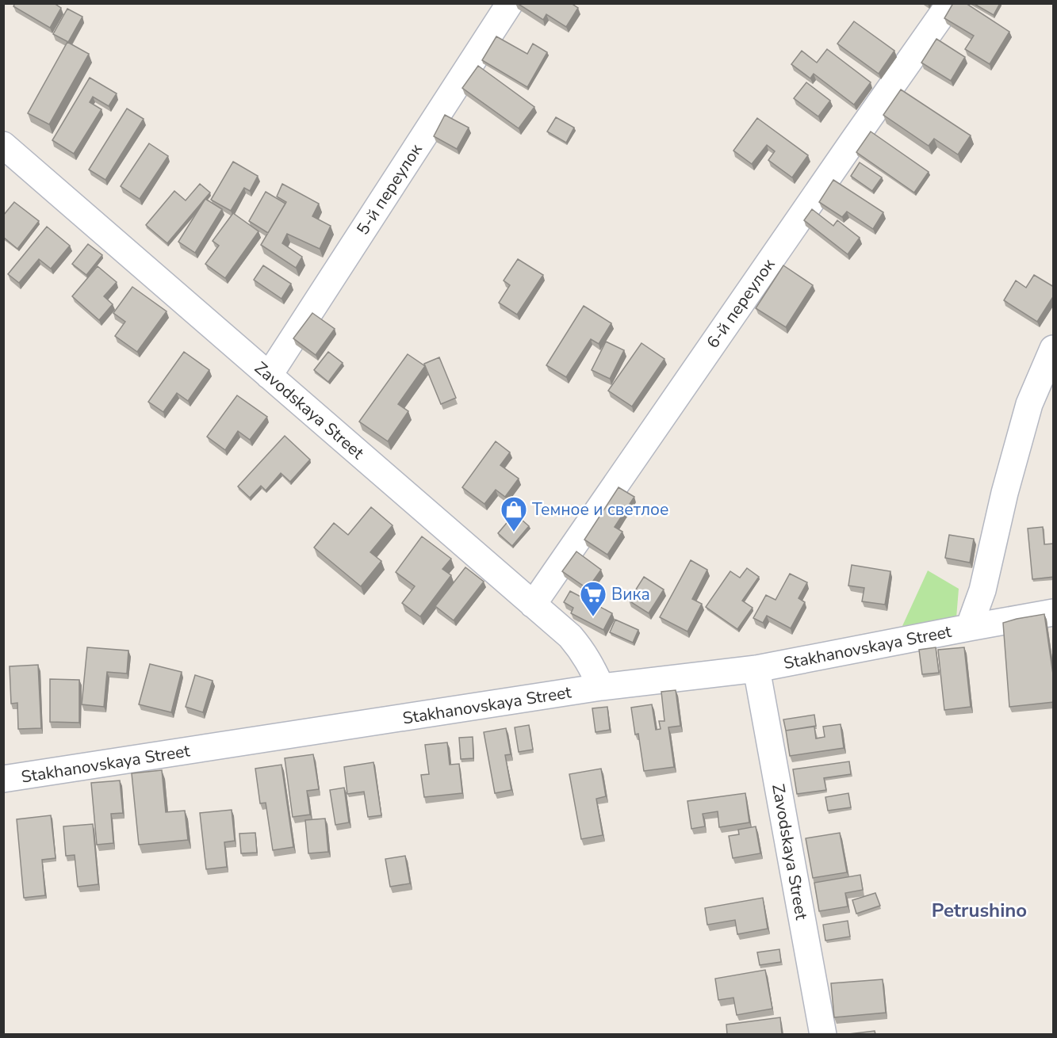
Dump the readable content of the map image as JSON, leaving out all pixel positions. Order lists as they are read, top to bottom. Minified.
{"streets":{"street":["5-й переулок","6-й переулок","Zavodskaya Street","Stakhanovskaya Street"]},"crossings":[["5-й переулок","Zavodskaya Street"],["6-й переулок","Zavodskaya Street"],["Zavodskaya Street","Stakhanovskaya Street"]],"districts":["Petrushino"],"places":{"shop":["Темное и светлое"],"supermarket":["Вика"]}}
